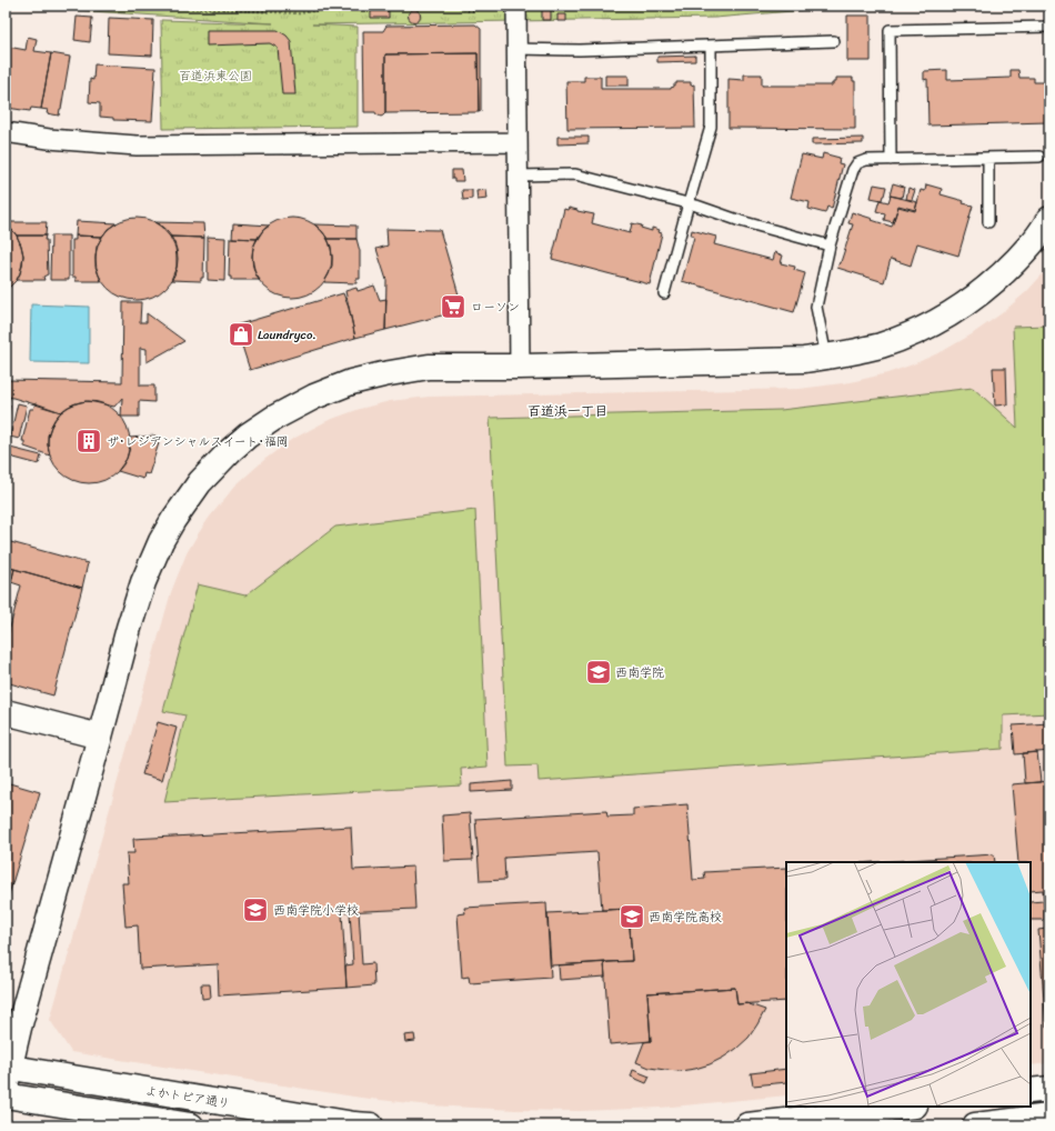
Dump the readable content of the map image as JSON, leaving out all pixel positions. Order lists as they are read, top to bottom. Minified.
{"streets":{"street":["よかトピア通り"]},"districts":["百道浜一丁目"],"parks":["百道浜東公園"],"places":{"supermarket":["ローソン"],"shop":["Laundryco."],"building":["ザ･レジデンシャルスイート･福岡"],"school or university":["西南学院","西南学院小学校","西南学院高校"]}}
